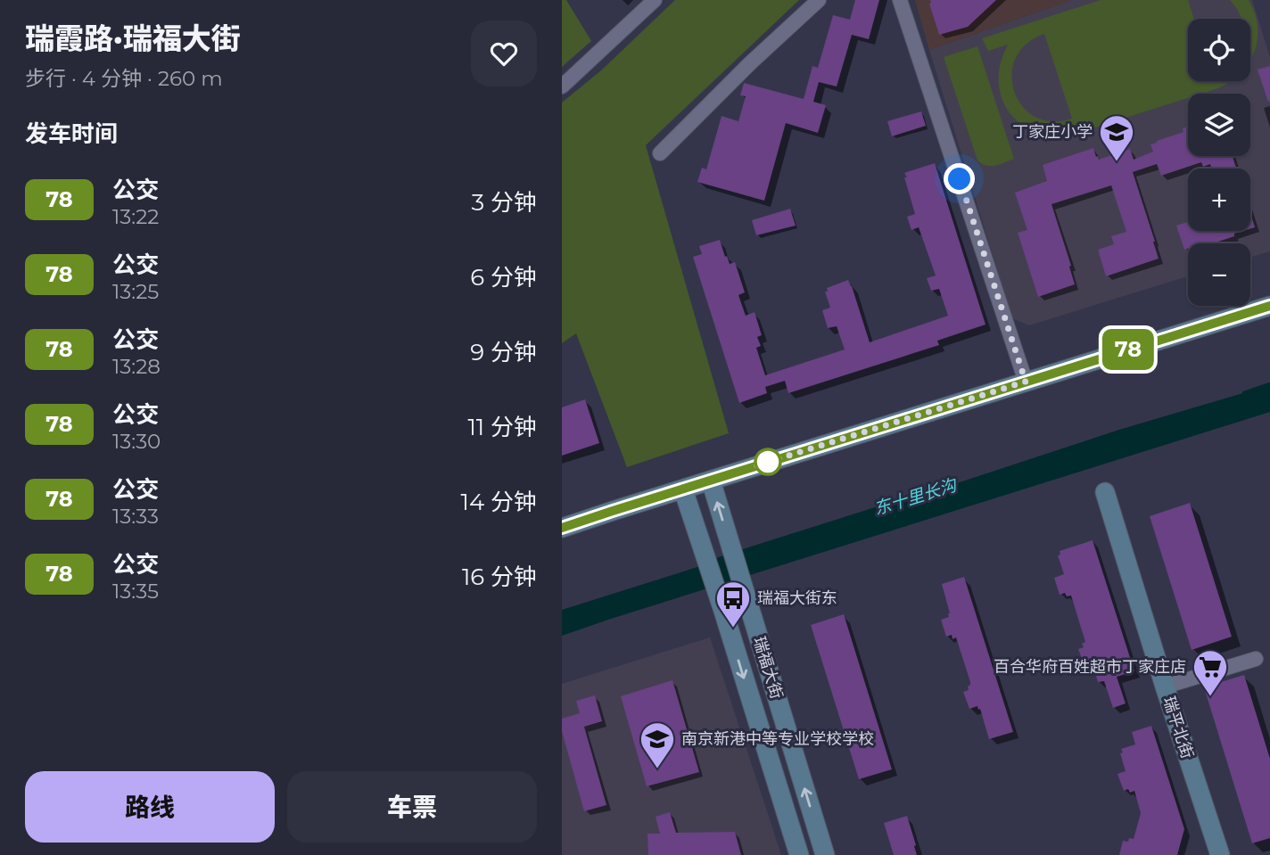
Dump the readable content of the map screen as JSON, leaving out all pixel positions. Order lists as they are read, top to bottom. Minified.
{"streets":{"street":["瑞福大街","瑞平北街"]},"water":["东十里长沟"],"places":{"school or university":["丁家庄小学","南京新港中等专业学校学校"],"bus stop":["瑞福大街东"],"supermarket":["百合华府百姓超市丁家庄店"]},"lines":["bus line 78"],"page":{"heading":[["瑞霞路·瑞福大街","步行 · 4 分钟 · 260 m"],"发车时间"],"on_map":"78","map_buttons":["+","−"],"list":[{"mark":"78","name":"公交","note":"13:22","value":"3 分钟"},{"mark":"78","name":"公交","note":"13:25","value":"6 分钟"},{"mark":"78","name":"公交","note":"13:28","value":"9 分钟"},{"mark":"78","name":"公交","note":"13:30","value":"11 分钟"},{"mark":"78","name":"公交","note":"13:33","value":"14 分钟"},{"mark":"78","name":"公交","note":"13:35","value":"16 分钟"}],"buttons":["路线","车票"]}}
